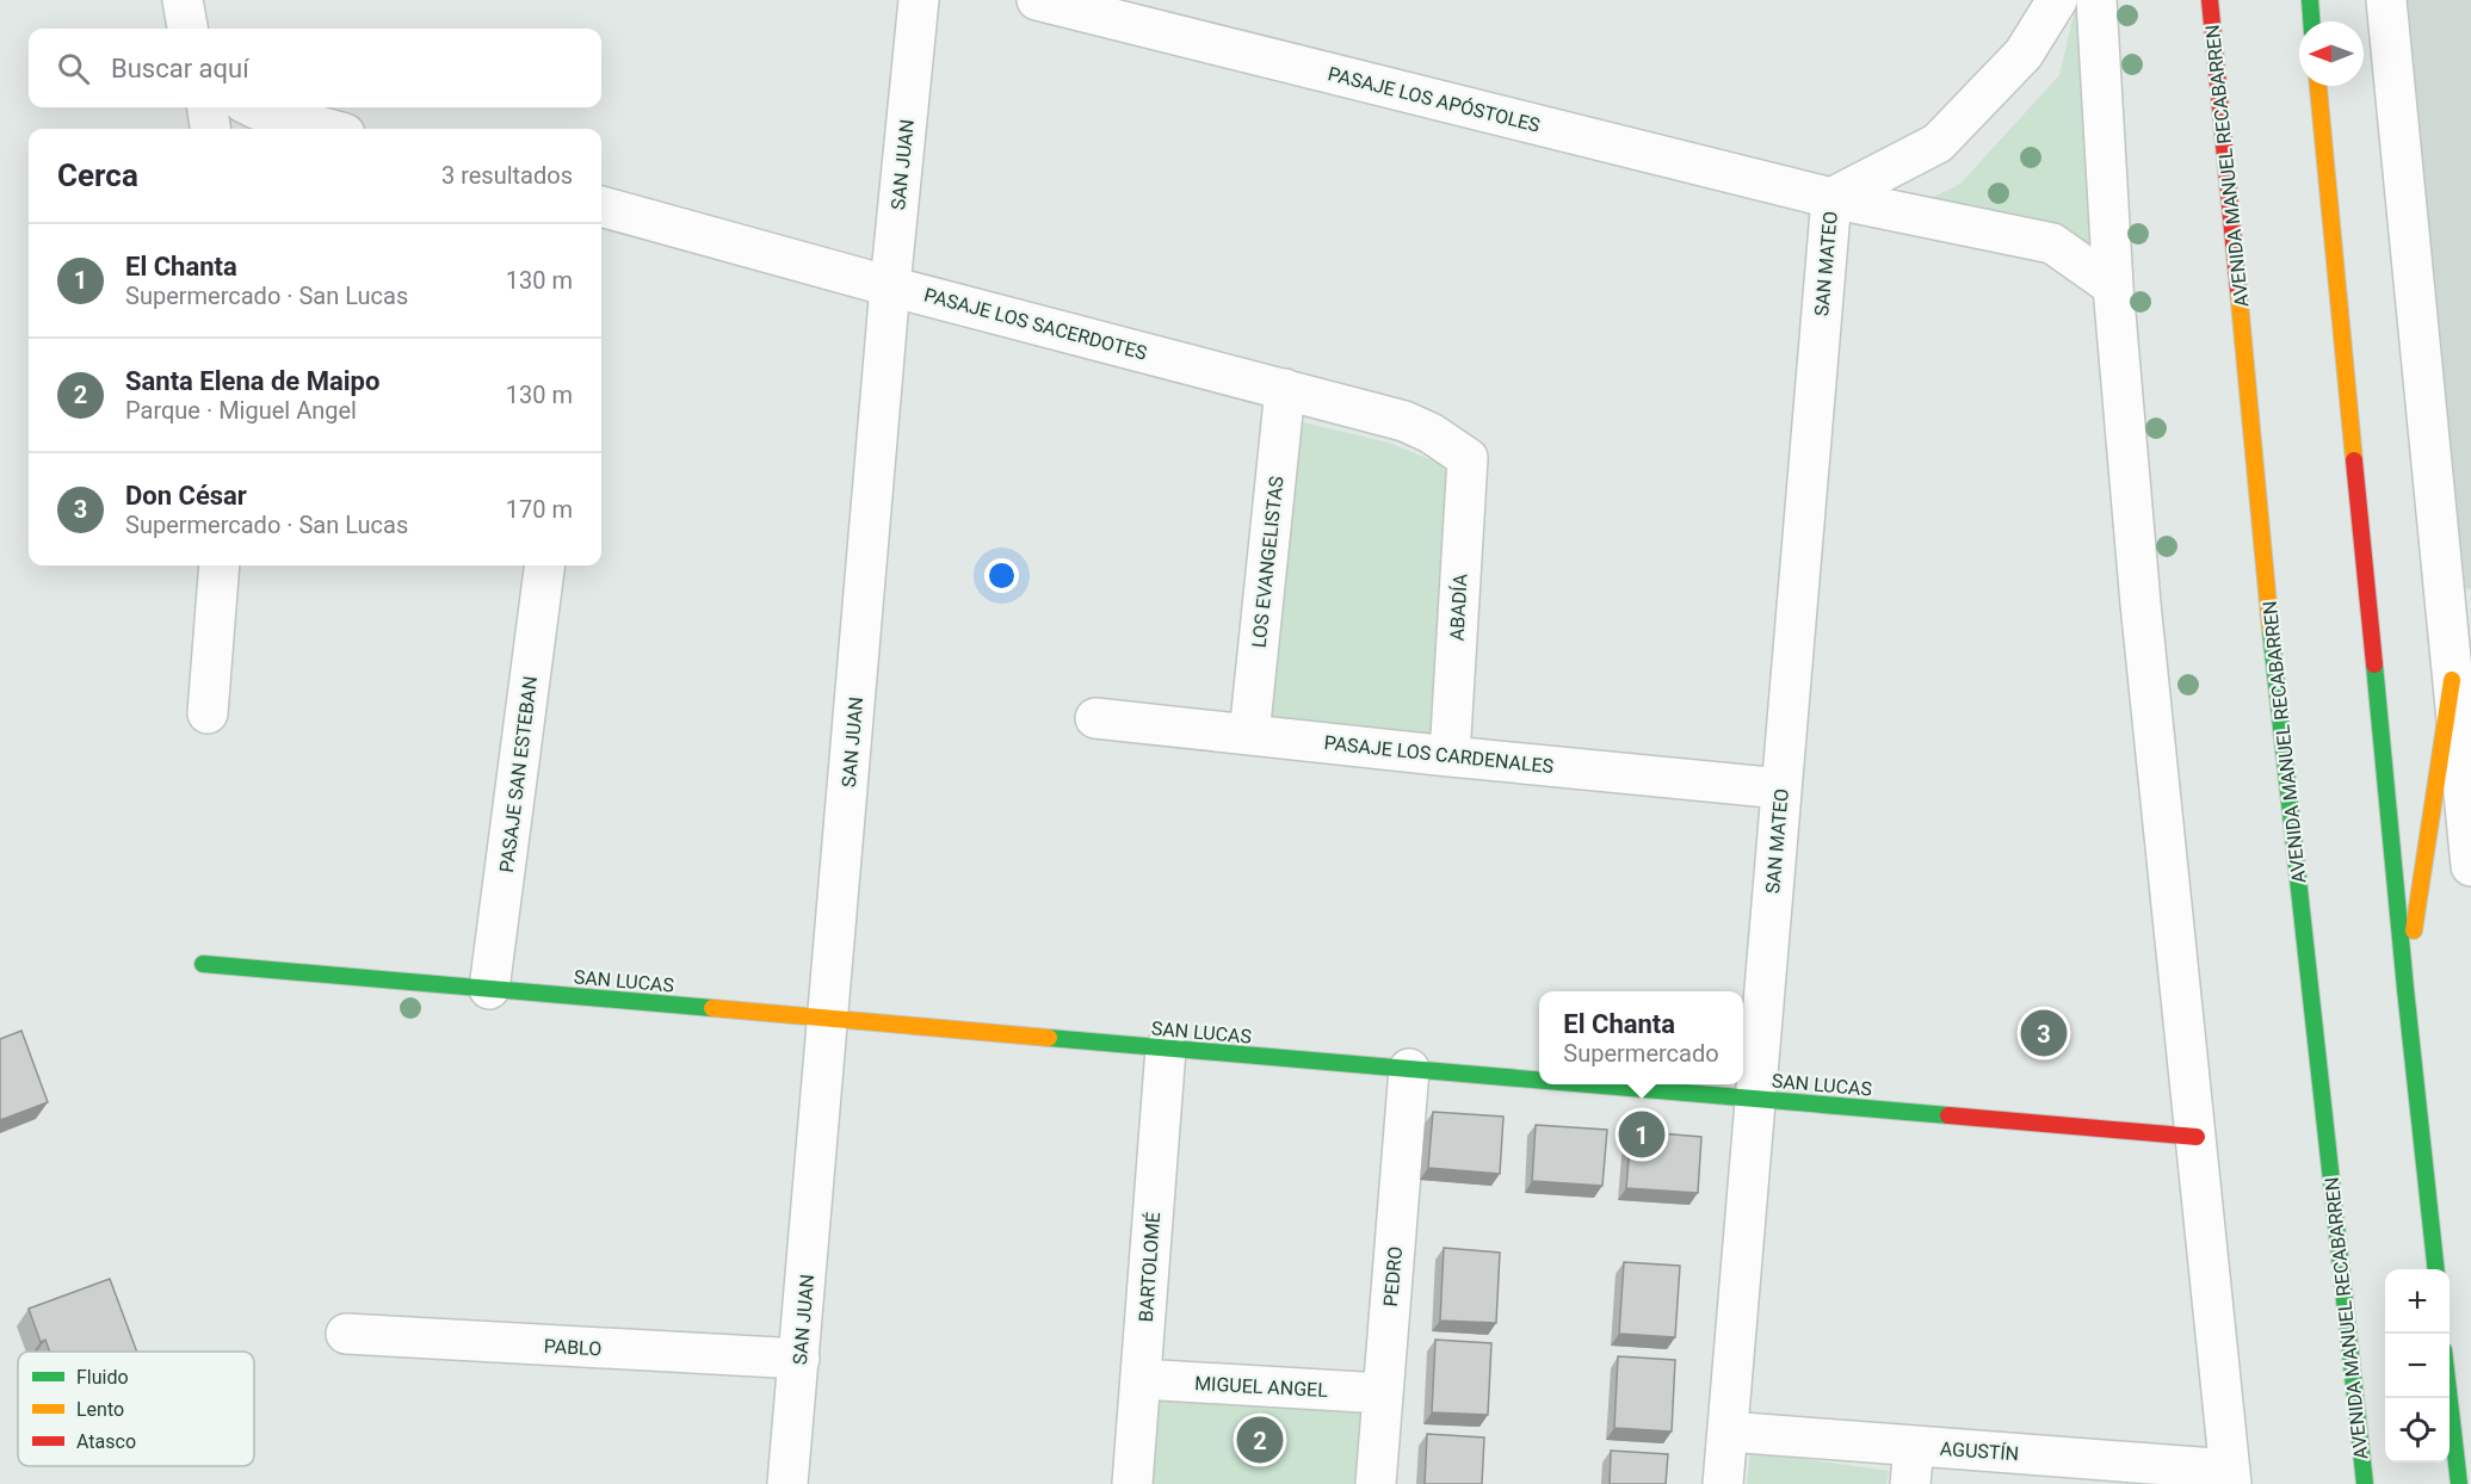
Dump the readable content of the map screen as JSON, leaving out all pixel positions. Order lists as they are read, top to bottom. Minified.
{"streets":{"main road":["AVENIDA MANUEL RECABARREN","SAN LUCAS"],"street":["PASAJE LOS APÓSTOLES","SAN JUAN","SAN MATEO","PASAJE LOS SACERDOTES","LOS EVANGELISTAS","ABADÍA","PASAJE LOS CARDENALES","PASAJE SAN ESTEBAN","BARTOLOMÉ","PEDRO","PABLO","MIGUEL ANGEL","AGUSTÍN"]},"crossings":[["PASAJE LOS APÓSTOLES","SAN MATEO"],["SAN JUAN","PASAJE LOS SACERDOTES"],["SAN JUAN","SAN LUCAS"],["SAN JUAN","PABLO"],["SAN MATEO","PASAJE LOS CARDENALES"],["SAN MATEO","SAN LUCAS"],["SAN MATEO","AGUSTÍN"],["PASAJE LOS SACERDOTES","LOS EVANGELISTAS"],["PASAJE LOS SACERDOTES","ABADÍA"],["LOS EVANGELISTAS","PASAJE LOS CARDENALES"],["ABADÍA","PASAJE LOS CARDENALES"],["PASAJE SAN ESTEBAN","SAN LUCAS"],["SAN LUCAS","BARTOLOMÉ"],["SAN LUCAS","PEDRO"],["BARTOLOMÉ","MIGUEL ANGEL"],["PEDRO","MIGUEL ANGEL"]],"legend":["Fluido","Lento","Atasco"],"north":"left","page":{"search":"Buscar aquí","heading":["Cerca","3 resultados"],"list":[{"mark":"1","name":"El Chanta","note":"Supermercado · San Lucas","value":"130 m"},{"mark":"2","name":"Santa Elena de Maipo","note":"Parque · Miguel Angel","value":"130 m"},{"mark":"3","name":"Don César","note":"Supermercado · San Lucas","value":"170 m"}],"popup":["El Chanta","Supermercado"],"pins":["3","1","2"],"map_buttons":["+","−"]}}
